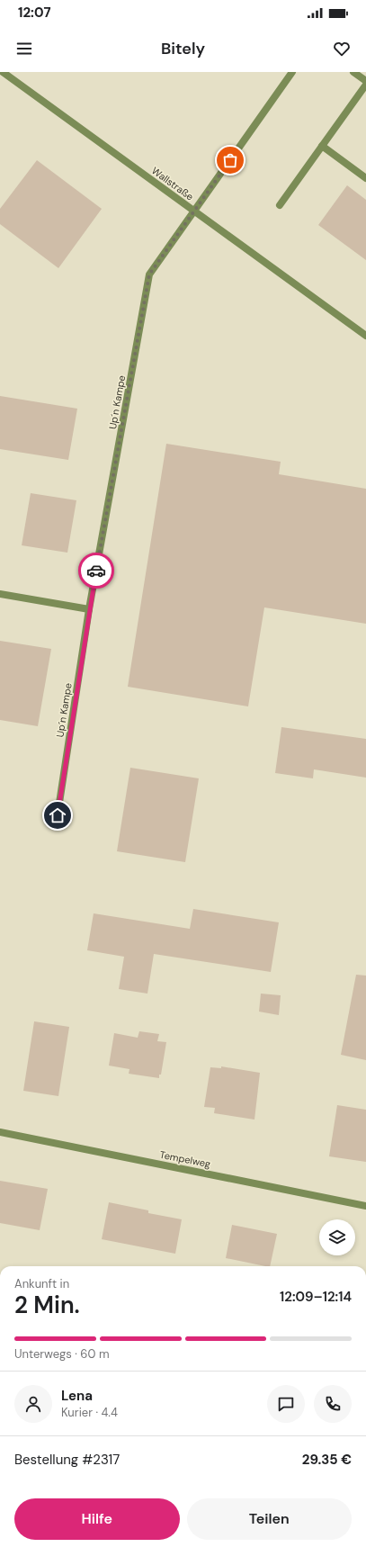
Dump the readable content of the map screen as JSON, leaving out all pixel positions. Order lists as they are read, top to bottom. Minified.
{"streets":{"street":["Wallstraße","Up´n Kampe","Tempelweg"]},"crossings":[["Wallstraße","Up´n Kampe"]],"page":{"status":"12:07","header":"Bitely","heading":["2 Min.","Ankunft in","12:09–12:14"],"panel":["Lena","Kurier · 4.4","Bestellung #2317","29.35 €"],"bar":"Unterwegs · 60 m","buttons":["Hilfe","Teilen"]}}
